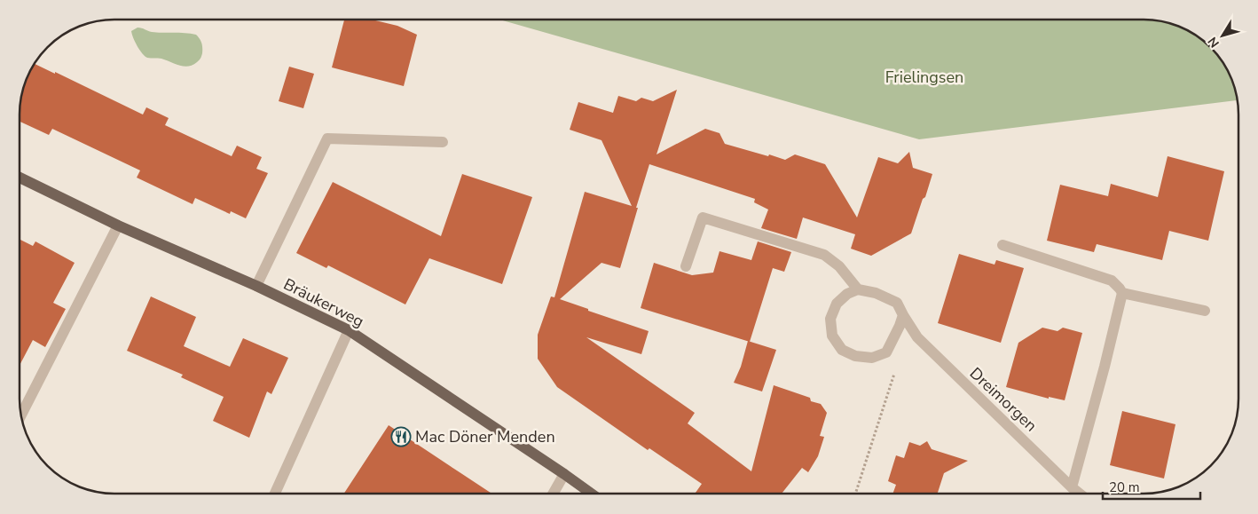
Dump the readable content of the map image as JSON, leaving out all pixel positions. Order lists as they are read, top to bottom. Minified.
{"streets":{"main road":["Bräukerweg"],"street":["Dreimorgen"]},"parks":["Frielingsen"],"places":{"restaurant":["Mac Döner Menden"]},"scale_bar":"20 m","north":"bottom left"}
